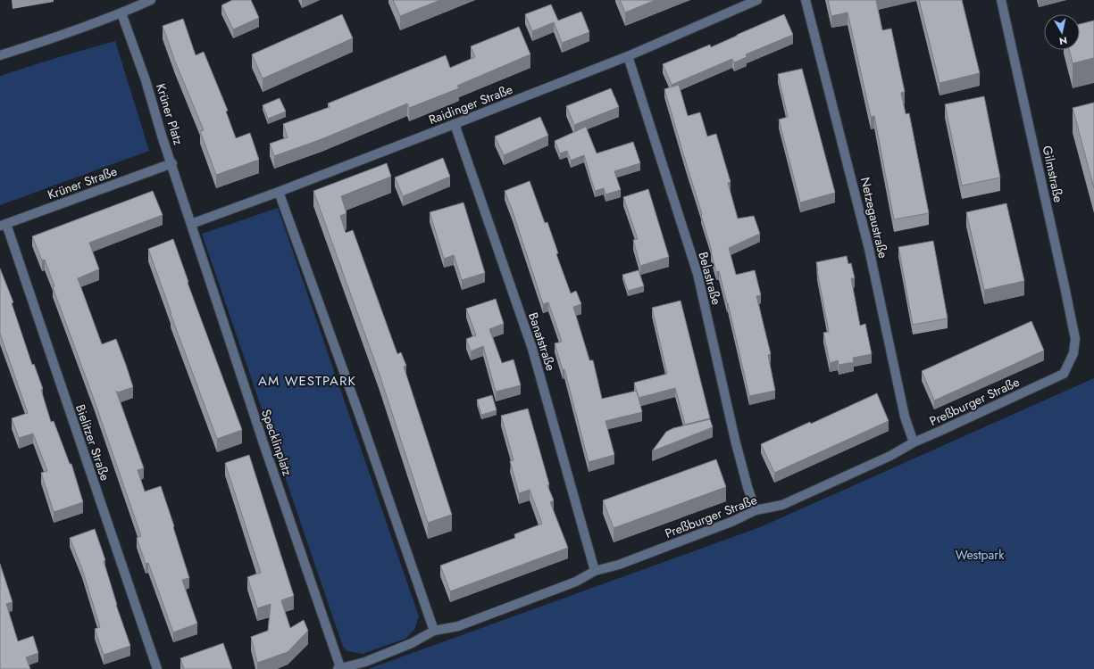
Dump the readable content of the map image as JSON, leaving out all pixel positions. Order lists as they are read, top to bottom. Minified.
{"streets":{"street":["Raidinger Straße","Krüner Platz","Gilmstraße","Krüner Straße","Netzegaustraße","Belastraße","Banatstraße","Preßburger Straße","Bielitzer Straße","Specklinplatz"]},"crossings":[["Raidinger Straße","Krüner Platz"],["Raidinger Straße","Belastraße"],["Raidinger Straße","Banatstraße"],["Raidinger Straße","Specklinplatz"],["Krüner Platz","Krüner Straße"],["Krüner Platz","Specklinplatz"],["Gilmstraße","Preßburger Straße"],["Krüner Straße","Bielitzer Straße"],["Netzegaustraße","Preßburger Straße"],["Belastraße","Preßburger Straße"],["Banatstraße","Preßburger Straße"],["Preßburger Straße","Specklinplatz"]],"districts":["AM WESTPARK"],"parks":["Westpark"],"north":"bottom"}
